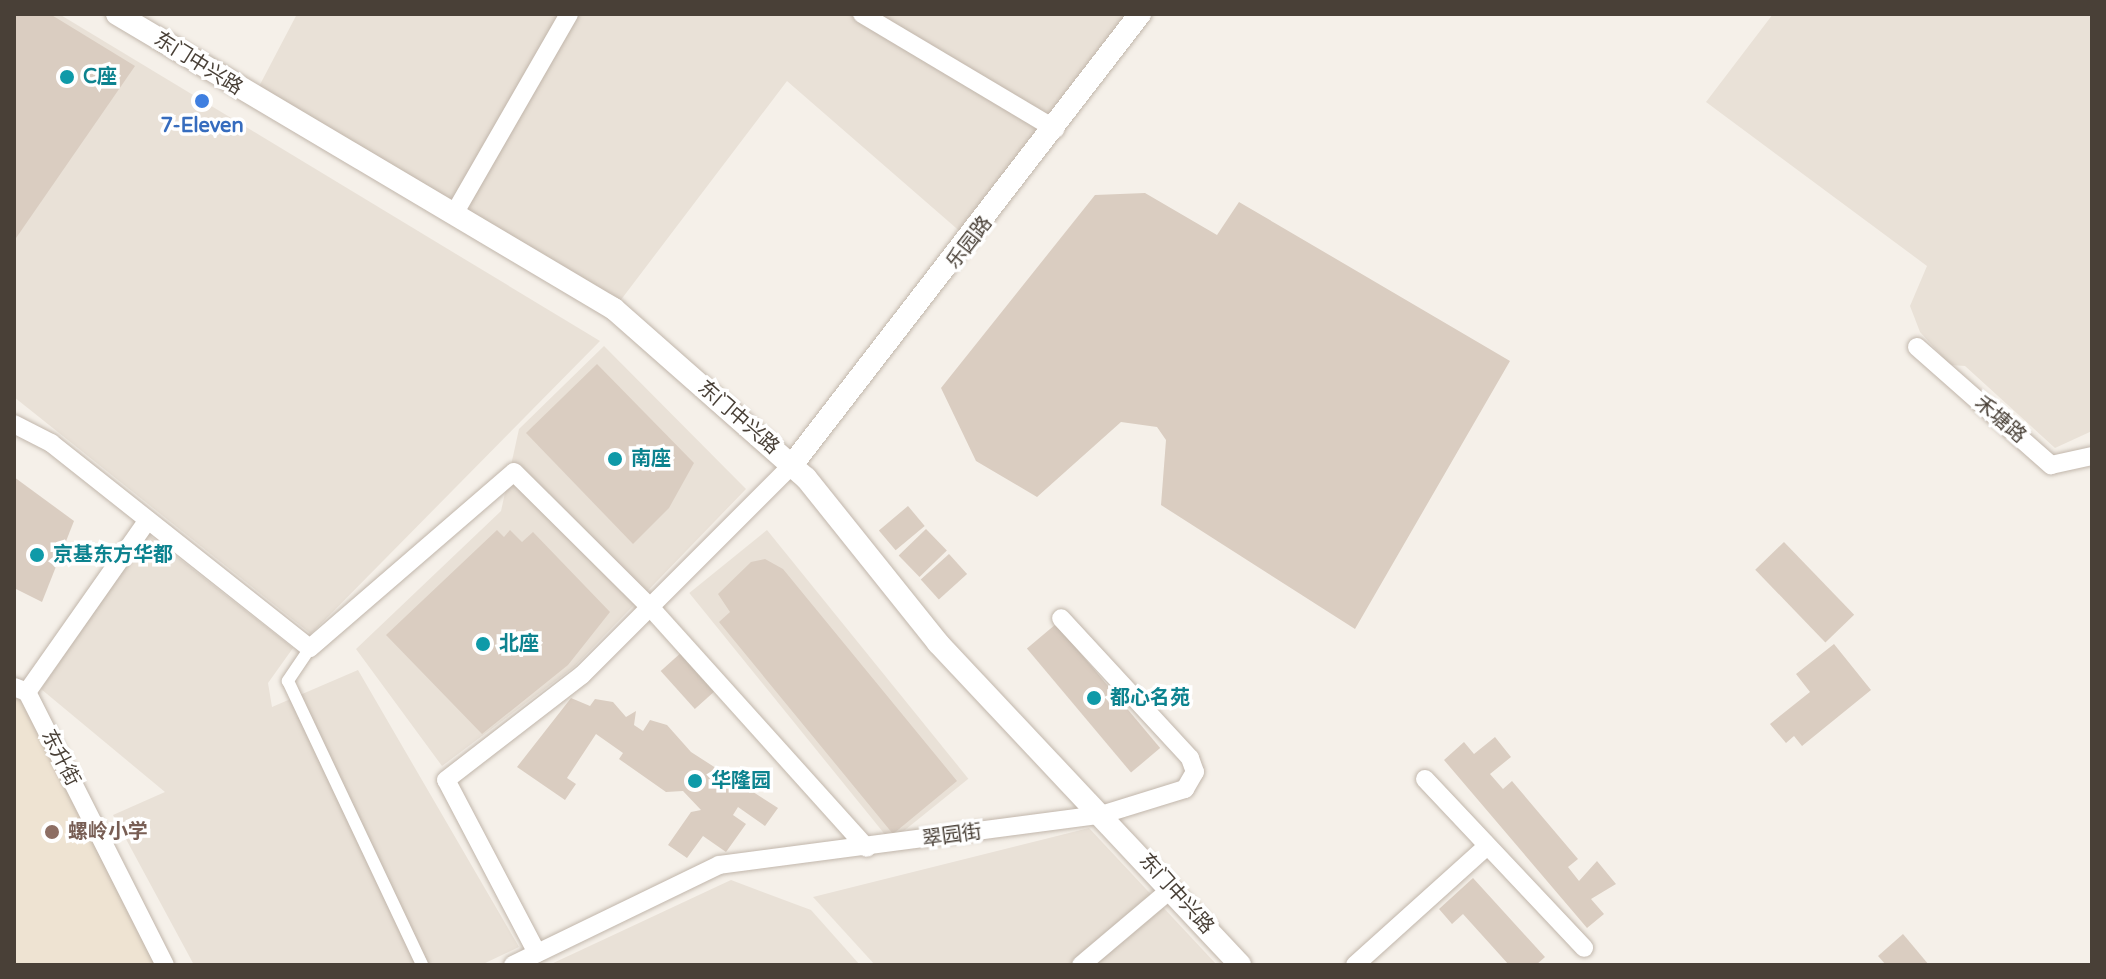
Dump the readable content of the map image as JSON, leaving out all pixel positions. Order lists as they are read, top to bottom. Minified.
{"streets":{"street":["东门中兴路","乐园路","禾塘路","东升街","翠园街"]},"crossings":[["东门中兴路","乐园路"],["东门中兴路","翠园街"]],"places":["C座","7-Eleven","南座","京基东方华都","北座","都心名苑","华隆园","螺岭小学"]}
